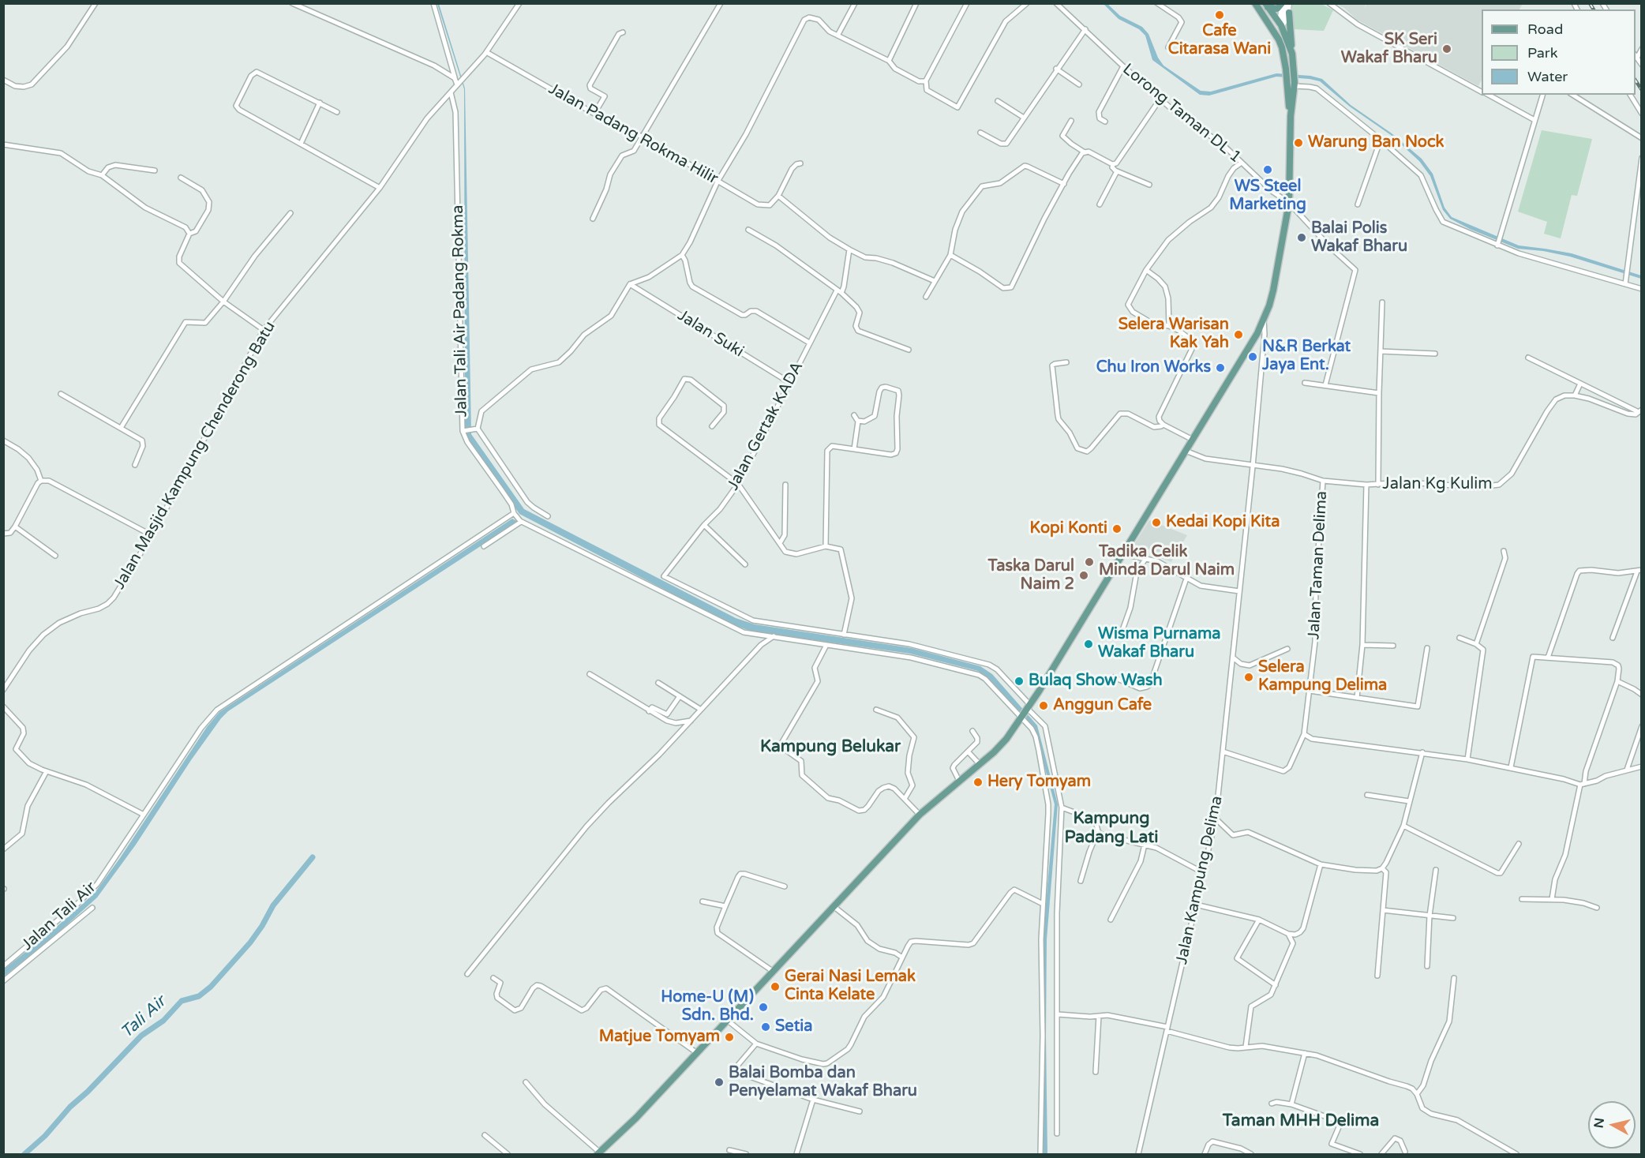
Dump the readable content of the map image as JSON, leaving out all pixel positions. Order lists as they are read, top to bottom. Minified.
{"streets":{"street":["Lorong Taman DL 1","Jalan Padang Rokma Hilir","Jalan Tali Air Padang Rokma","Jalan Suki","Jalan Gertak KADA","Jalan Masjid Kampung Chenderong Batu","Jalan Kg Kulim","Jalan Taman Delima","Jalan Kampung Delima","Jalan Tali Air"]},"crossings":[["Jalan Padang Rokma Hilir","Jalan Masjid Kampung Chenderong Batu"],["Jalan Tali Air Padang Rokma","Jalan Masjid Kampung Chenderong Batu"],["Jalan Tali Air Padang Rokma","Jalan Tali Air"],["Jalan Suki","Jalan Gertak KADA"],["Jalan Kg Kulim","Jalan Taman Delima"],["Jalan Kg Kulim","Jalan Kampung Delima"],["Jalan Taman Delima","Jalan Kampung Delima"]],"districts":["Kampung Belukar","Kampung Padang Lati","Taman MHH Delima"],"water":["Tali Air"],"places":["Cafe Citarasa Wani","SK Seri Wakaf Bharu","Warung Ban Nock","WS Steel Marketing","Balai Polis Wakaf Bharu","Selera Warisan Kak Yah","N&R Berkat Jaya Ent.","Chu Iron Works","Kedai Kopi Kita","Kopi Konti","Tadika Celik Minda Darul Naim","Taska Darul Naim 2","Wisma Purnama Wakaf Bharu","Selera Kampung Delima","Bulaq Show Wash","Anggun Cafe","Hery Tomyam","Gerai Nasi Lemak Cinta Kelate","Home-U (M) Sdn. Bhd.","Setia","Matjue Tomyam","Balai Bomba dan Penyelamat Wakaf Bharu"],"legend":["Road","Park","Water"],"north":"left"}
